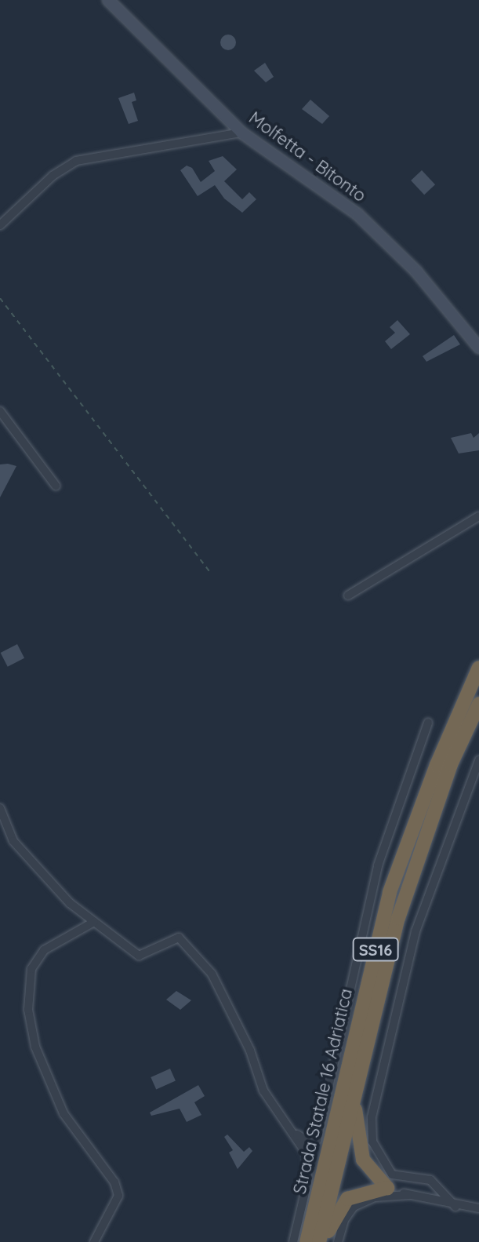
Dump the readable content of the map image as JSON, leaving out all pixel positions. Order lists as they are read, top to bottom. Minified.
{"streets":{"highway":["SS16","Strada Statale 16 Adriatica"],"main road":["Molfetta - Bitonto"]},"crossings":[["SS16","Strada Statale 16 Adriatica"]]}
